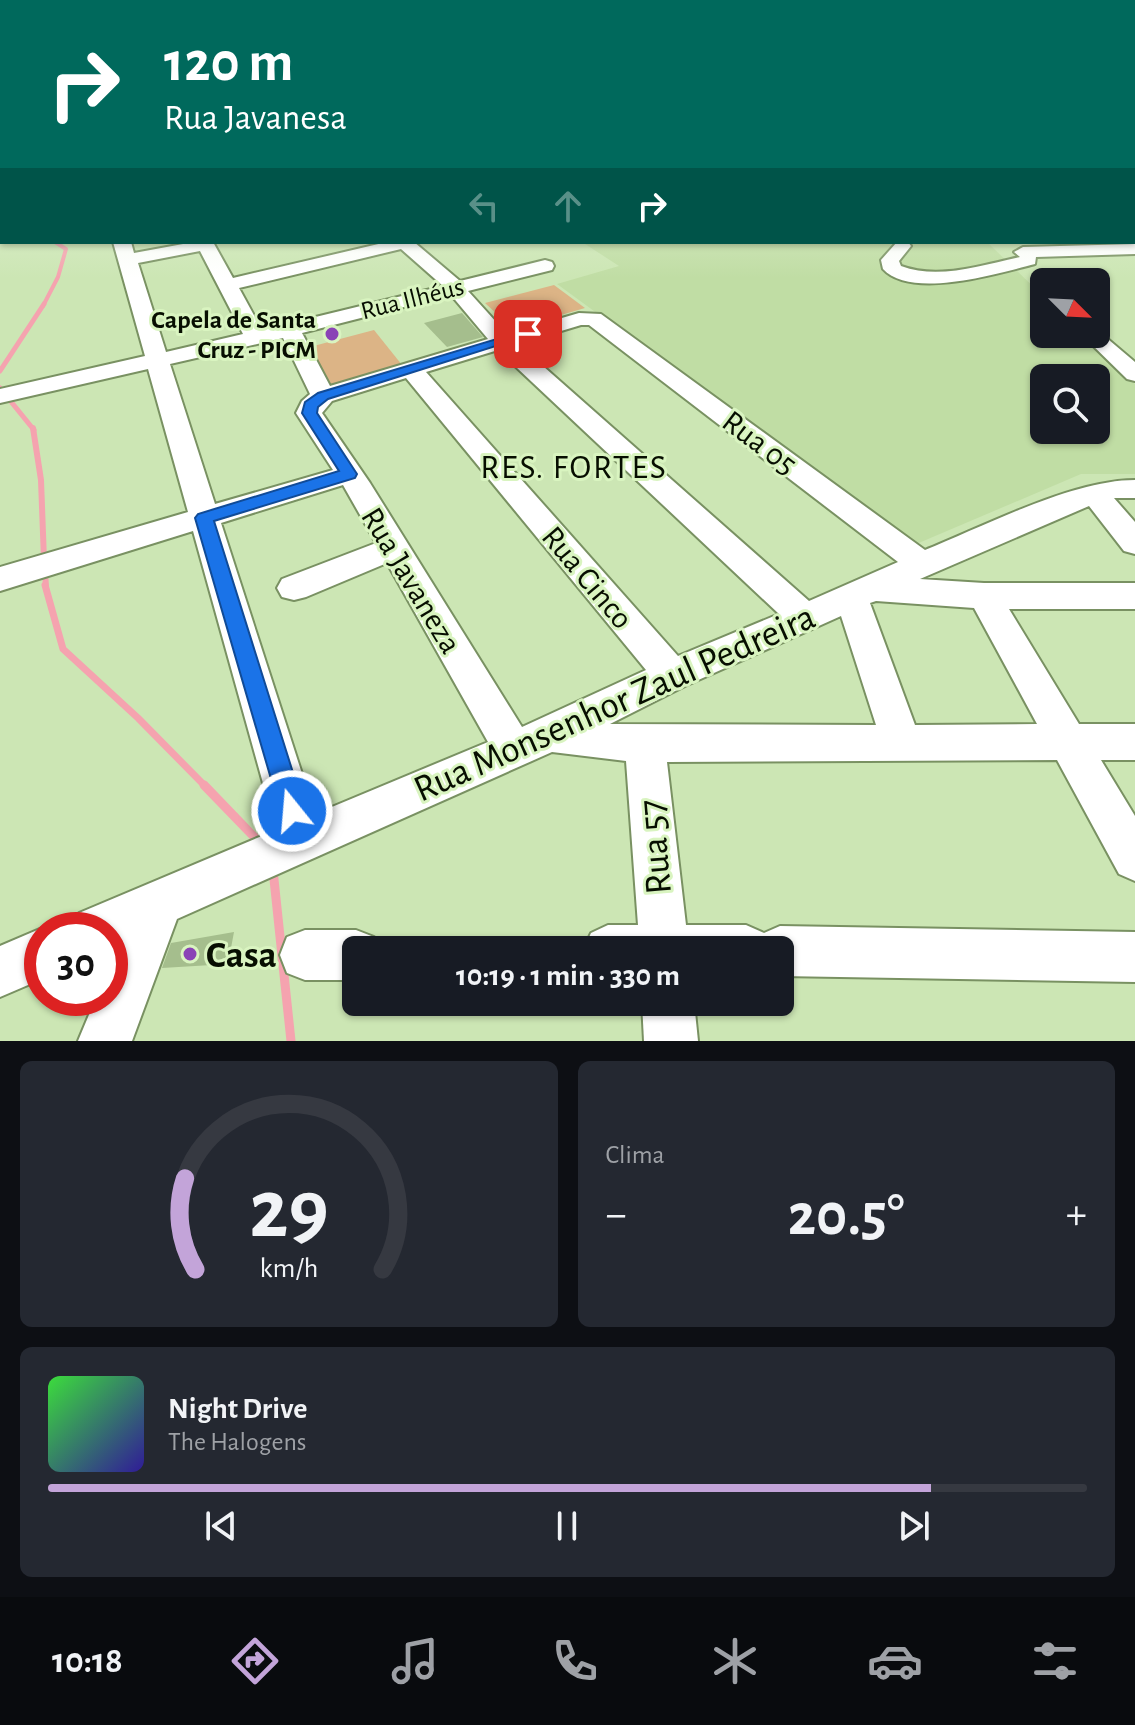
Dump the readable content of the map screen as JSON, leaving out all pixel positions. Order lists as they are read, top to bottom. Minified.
{"streets":{"street":["Rua Ilhéus","Rua 05","Rua Cinco","Rua Javaneza","Rua Monsenhor Zaul Pedreira","Rua 57"]},"crossings":[["Rua Ilhéus","Rua Javaneza"],["Rua 05","Rua Monsenhor Zaul Pedreira"],["Rua Cinco","Rua Monsenhor Zaul Pedreira"],["Rua Javaneza","Rua Monsenhor Zaul Pedreira"]],"districts":["RES. FORTES"],"places":["Capela de Santa Cruz - PICM","Casa"],"north":"bottom right","page":{"turn":["120 m","Rua Javanesa"],"limit":"30","trip":"10:19 · 1 min · 330 m","tile":"Clima","heat":["−","20.5°","+"],"song":["Night Drive","The Halogens"],"tabs":"10:18","gauge":["29","km/h"]}}
